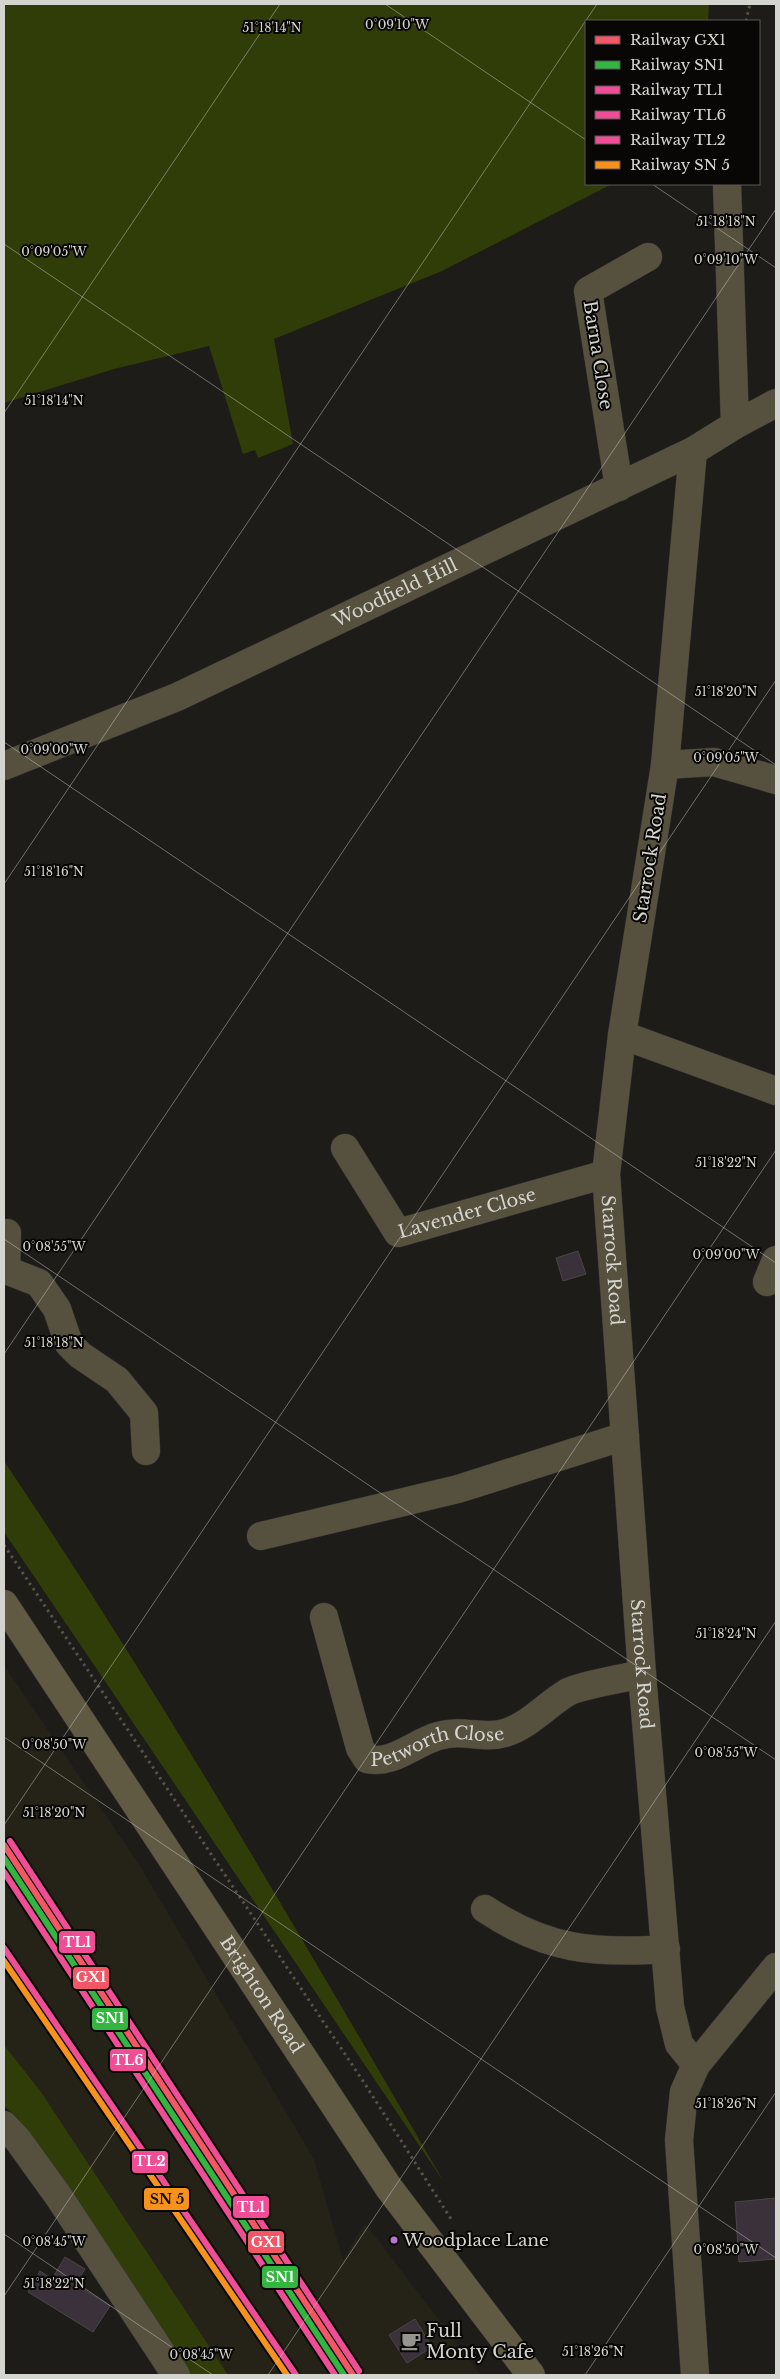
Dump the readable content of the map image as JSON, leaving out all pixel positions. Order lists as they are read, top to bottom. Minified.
{"streets":{"highway":["Brighton Road"],"street":["Barna Close","Woodfield Hill","Starrock Road","Lavender Close","Petworth Close"]},"crossings":[["Barna Close","Woodfield Hill"],["Woodfield Hill","Starrock Road"],["Starrock Road","Lavender Close"],["Starrock Road","Petworth Close"]],"places":{"other":["Woodplace Lane"],"cafe":["Full Monty Cafe"]},"lines":["rail line TL1","rail line GX1","rail line SN1","rail line TL6","rail line TL2"],"legend":["Railway GX1","Railway SN1","Railway TL1","Railway TL6","Railway TL2","Railway SN 5"],"coordinates":["0°09'10\"W","51°18'14\"N","51°18'18\"N","0°09'05\"W","51°18'20\"N","0°09'00\"W","51°18'16\"N","51°18'22\"N","0°08'55\"W","51°18'24\"N","0°08'50\"W","51°18'26\"N","0°08'45\"W"]}
